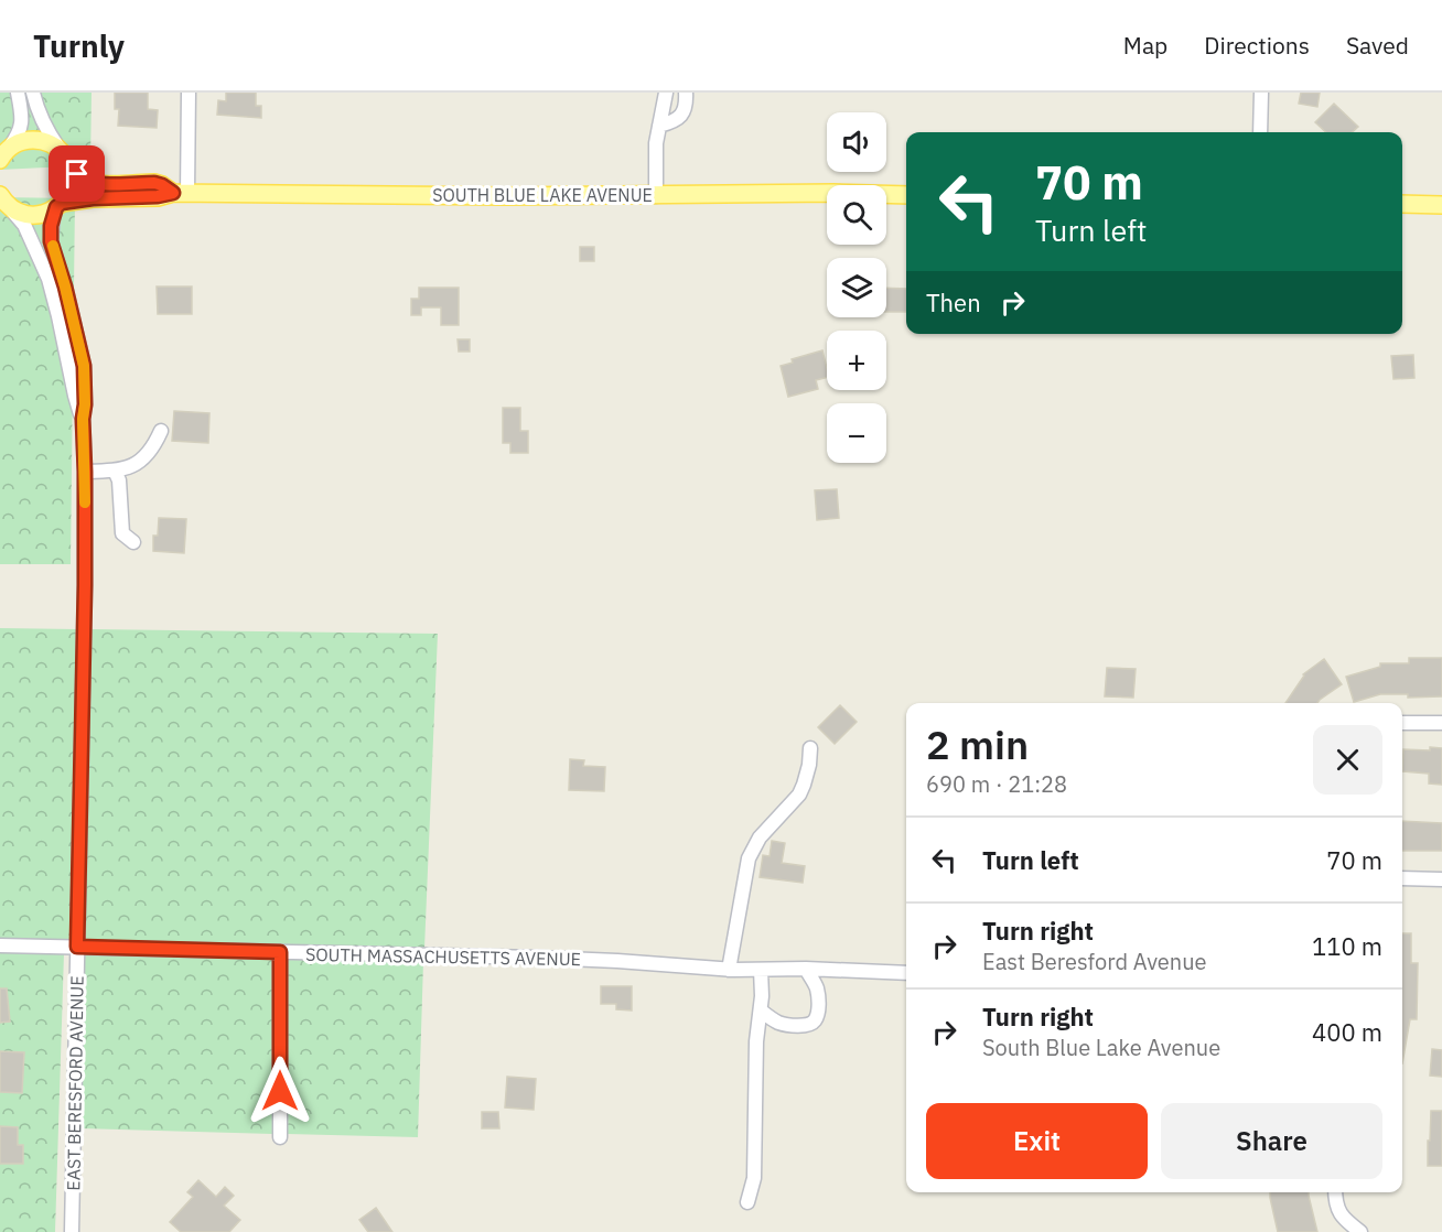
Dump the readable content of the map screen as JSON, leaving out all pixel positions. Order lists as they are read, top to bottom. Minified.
{"streets":{"main road":["SOUTH BLUE LAKE AVENUE"],"street":["SOUTH MASSACHUSETTS AVENUE","EAST BERESFORD AVENUE"]},"crossings":[["SOUTH BLUE LAKE AVENUE","EAST BERESFORD AVENUE"],["SOUTH MASSACHUSETTS AVENUE","EAST BERESFORD AVENUE"]],"page":{"header":"Turnly","nav":["Map","Directions","Saved"],"map_buttons":["+","−"],"turn":["70 m","Turn left"],"then":"Then","heading":["2 min","690 m · 21:28"],"list":[{"name":"Turn left","value":"70 m"},{"name":"Turn right","note":"East Beresford Avenue","value":"110 m"},{"name":"Turn right","note":"South Blue Lake Avenue","value":"400 m"}],"buttons":["Exit","Share"]}}
